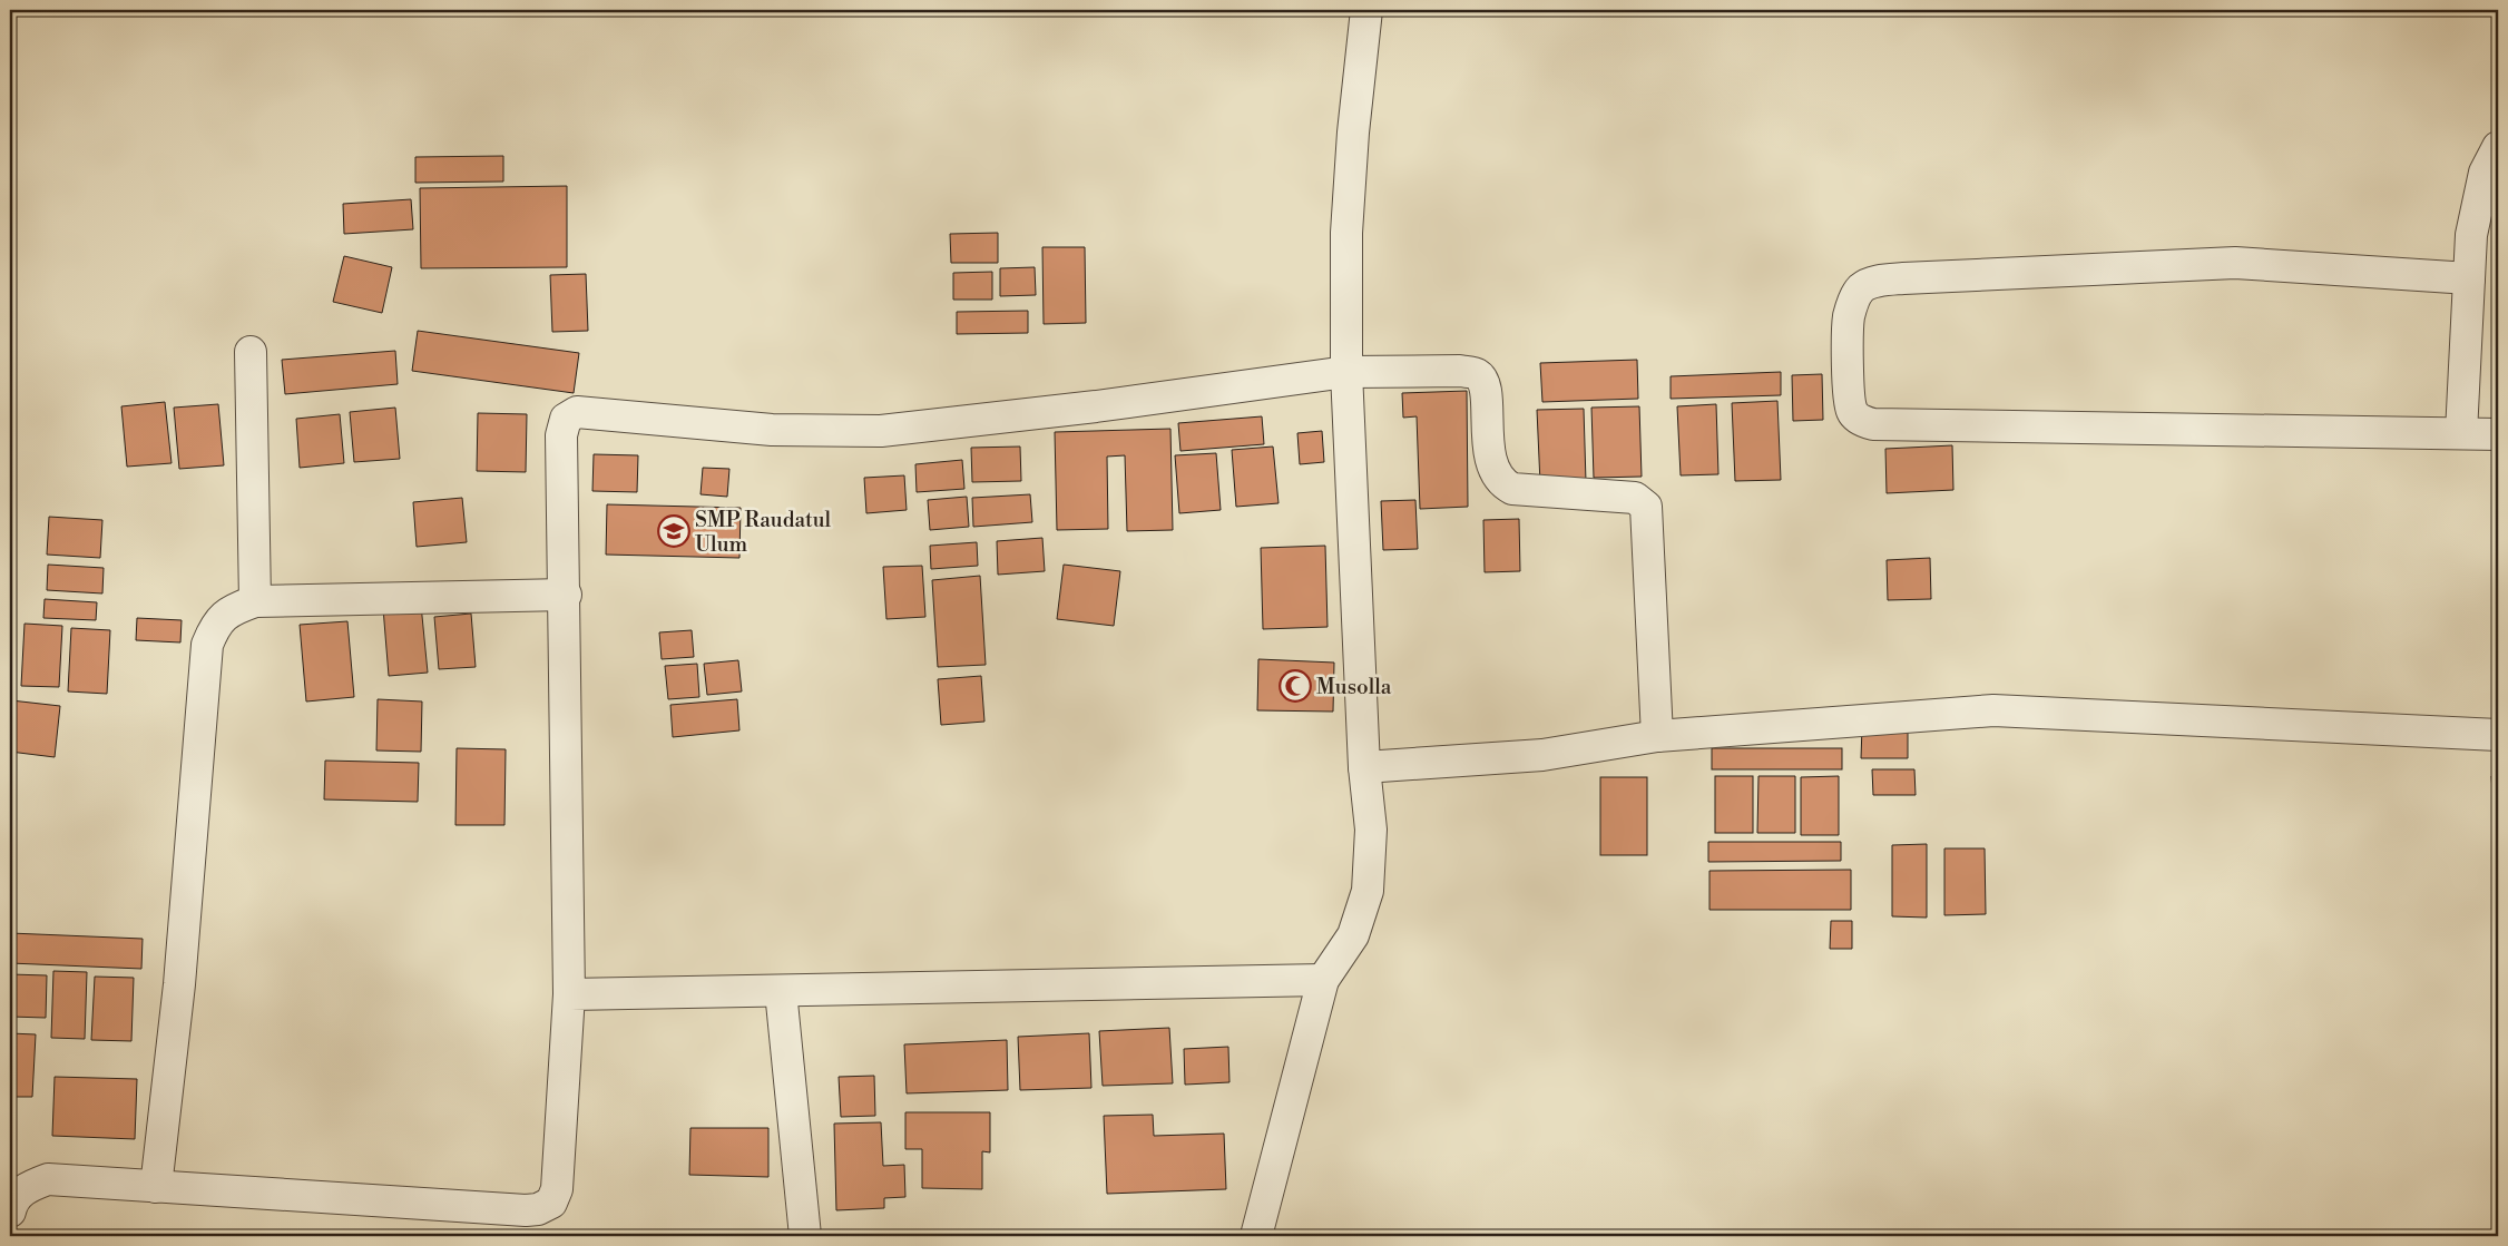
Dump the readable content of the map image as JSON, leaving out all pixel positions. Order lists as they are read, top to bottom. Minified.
{"places":{"school or university":["SMP Raudatul Ulum"],"mosque":["Musolla"]}}
